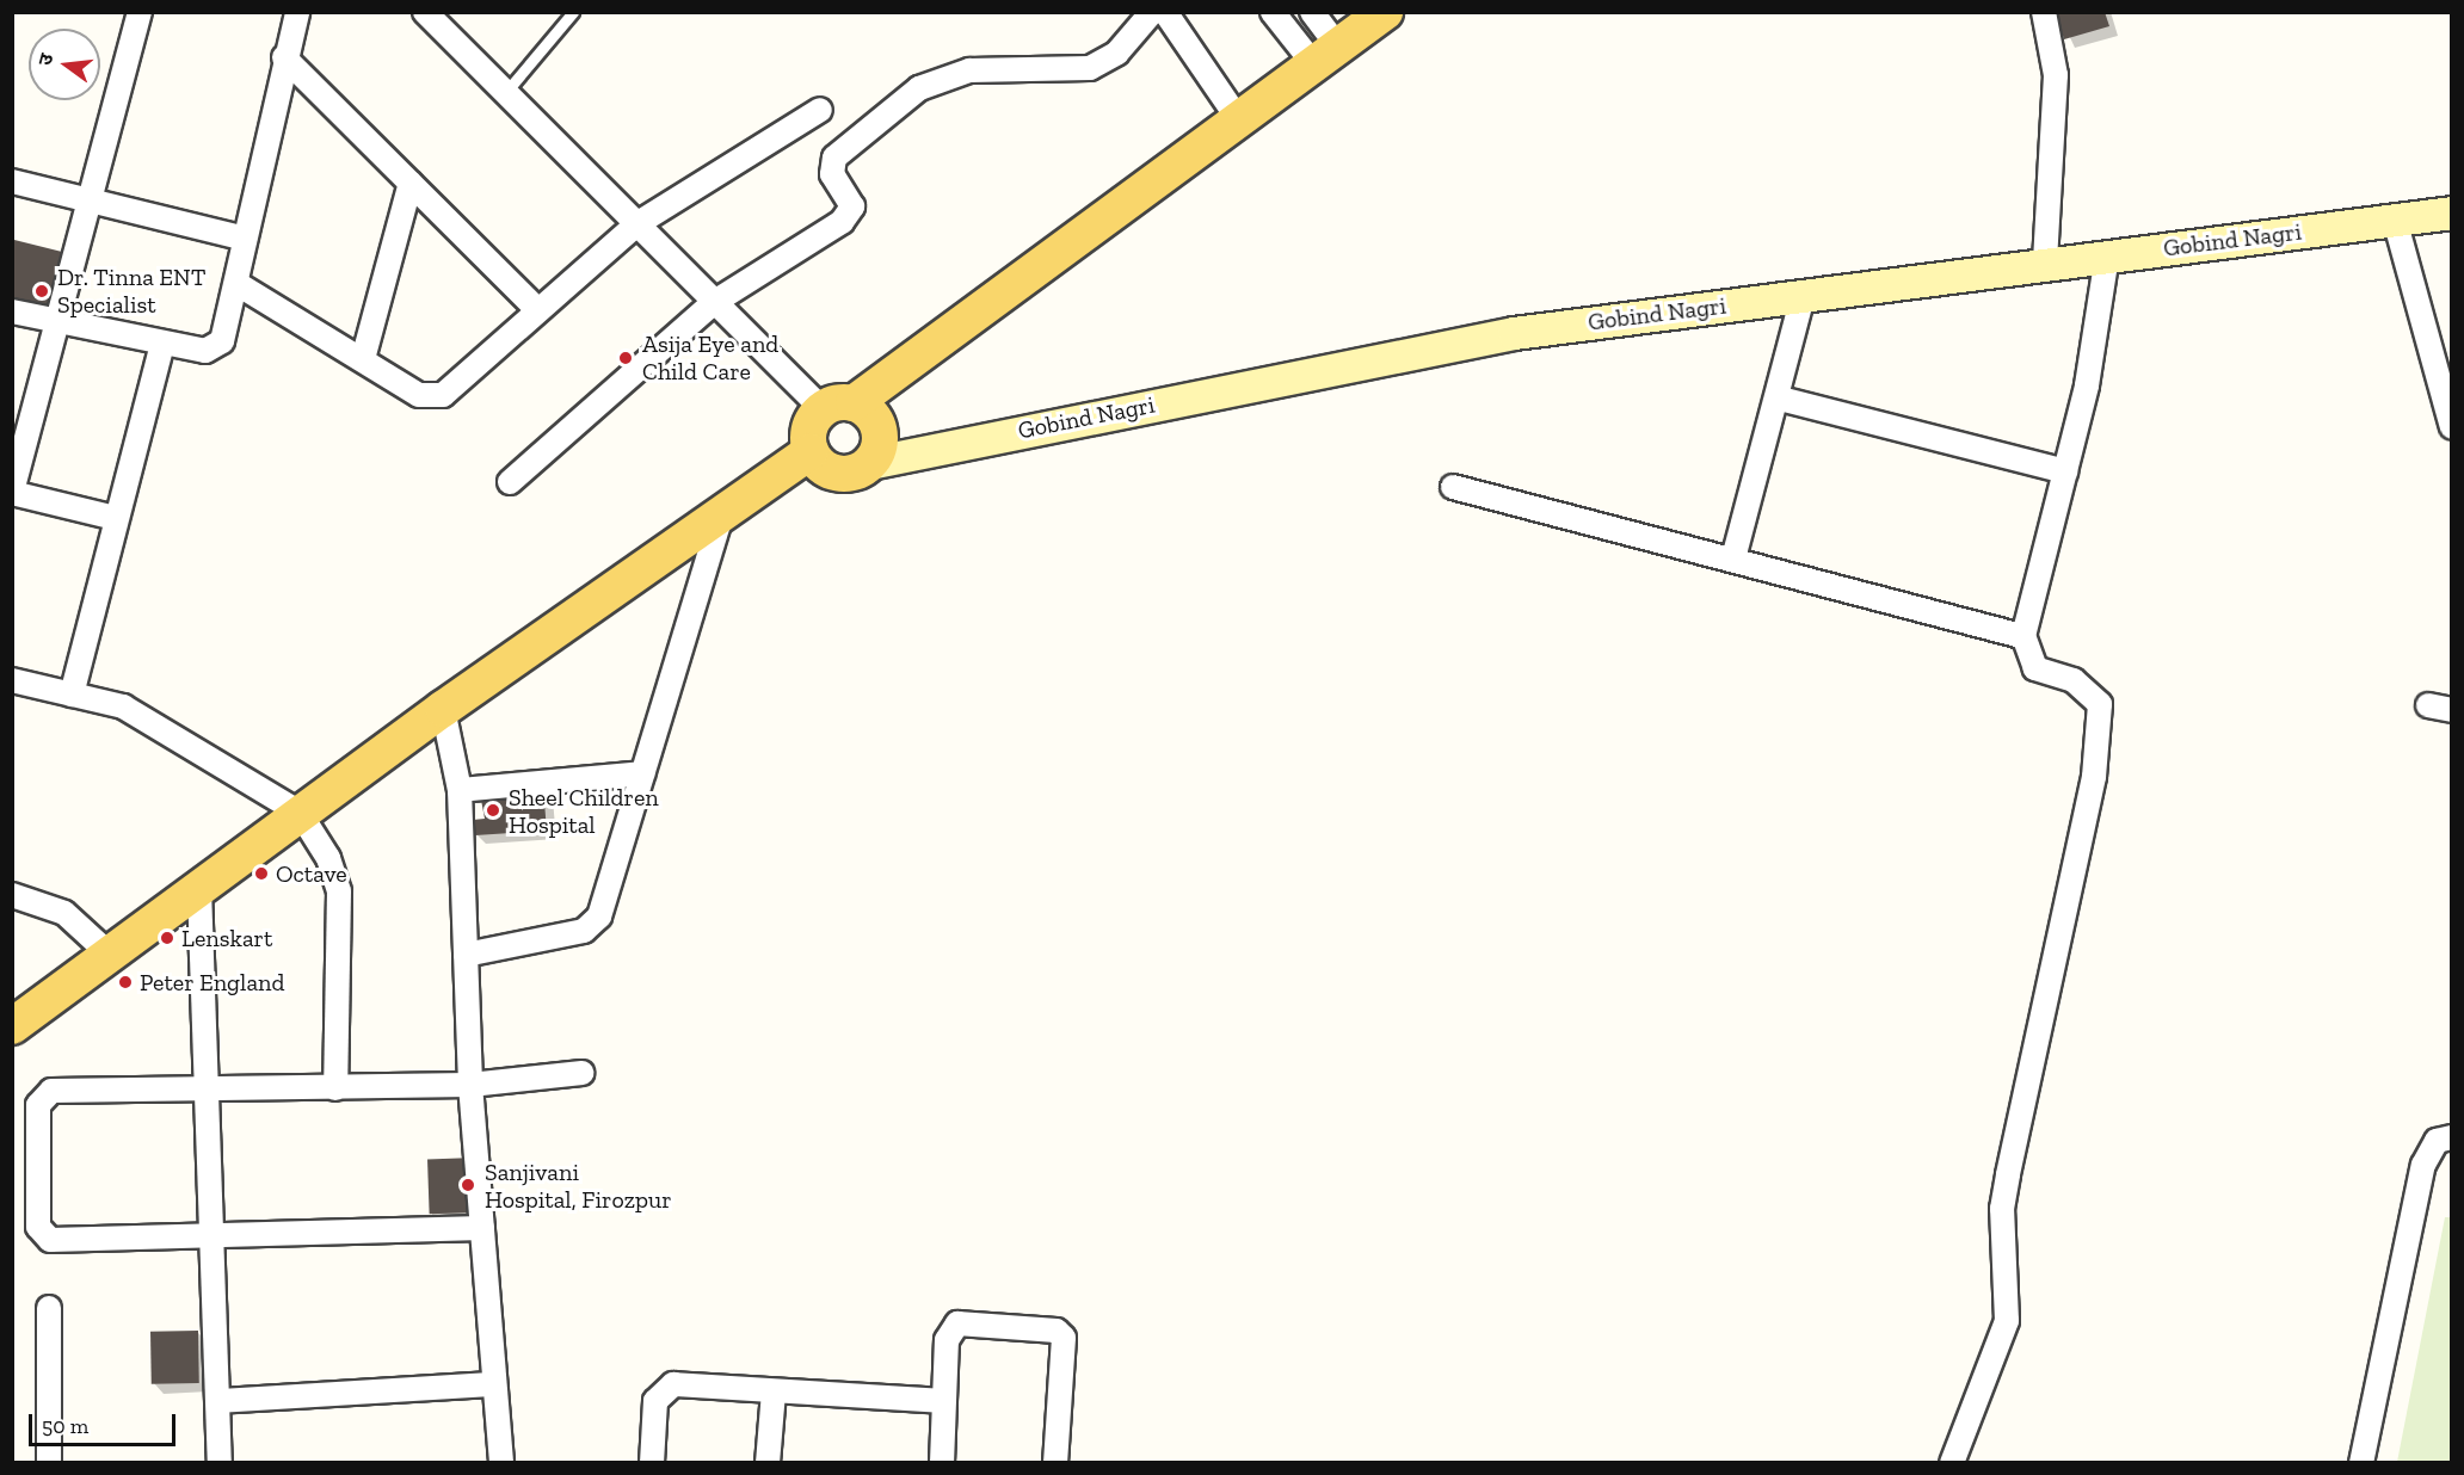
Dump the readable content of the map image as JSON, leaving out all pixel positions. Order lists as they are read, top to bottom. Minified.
{"streets":{"street":["Gobind Nagri"]},"places":["Dr. Tinna ENT Specialist","Asija Eye and Child Care","Sheel Children Hospital","Octave","Lenskart","Peter England","Sanjivani Hospital, Firozpur"],"scale_bar":"50 m","north":"left"}
